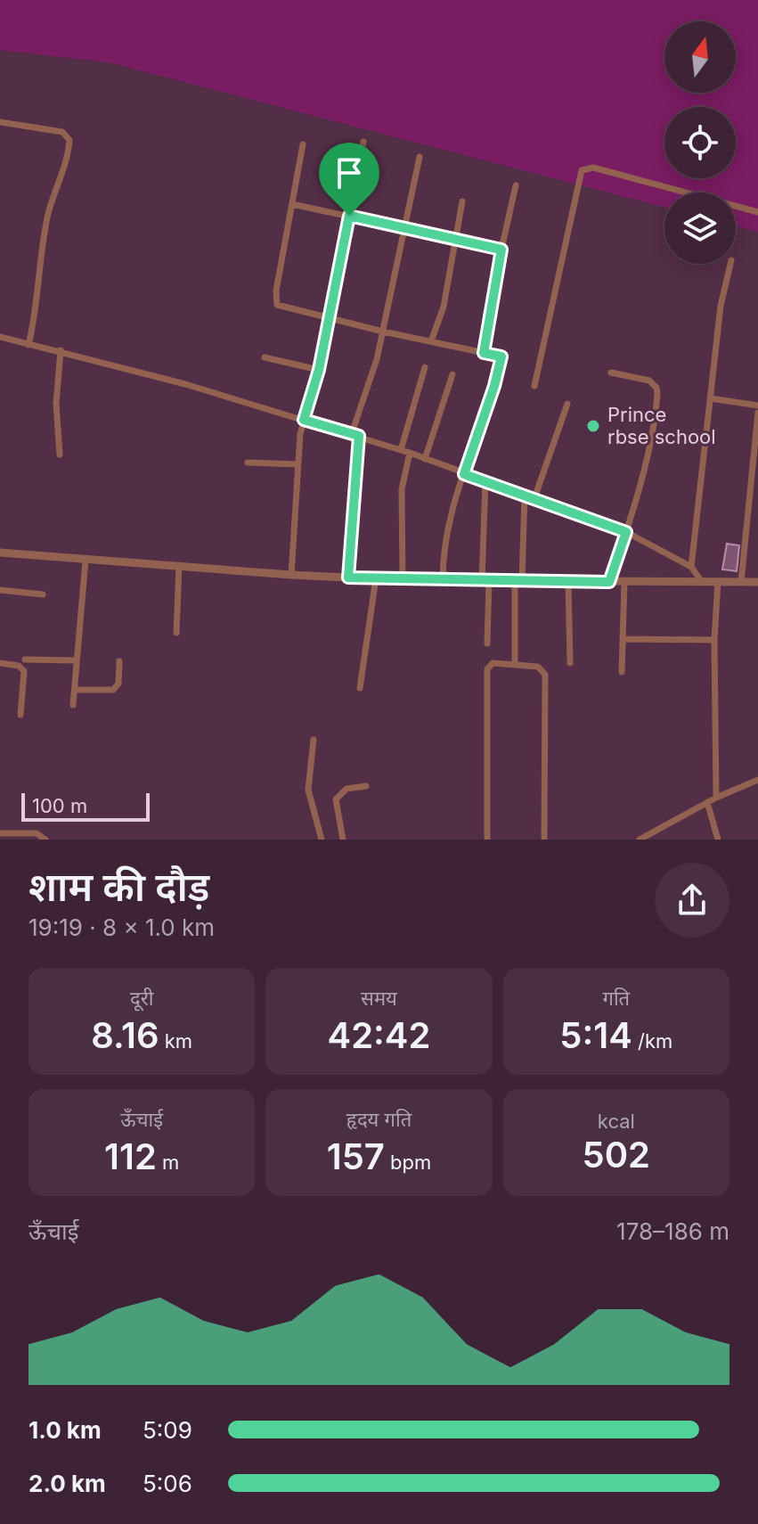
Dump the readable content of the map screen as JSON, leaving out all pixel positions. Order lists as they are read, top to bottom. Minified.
{"places":["Prince rbse school"],"scale_bar":"100 m","north":"top","page":{"scale":"100 m","heading":["शाम की दौड़","19:19 · 8 × 1.0 km"],"stats":[["दूरी","8.16 km"],["समय","42:42"],["गति","5:14 /km"],["ऊँचाई","112 m"],["हृदय गति","157 bpm"],["kcal","502"]],"chart":["ऊँचाई","178–186 m"],"list":[{"name":"1.0 km","note":"5:09"},{"name":"2.0 km","note":"5:06"}]}}
